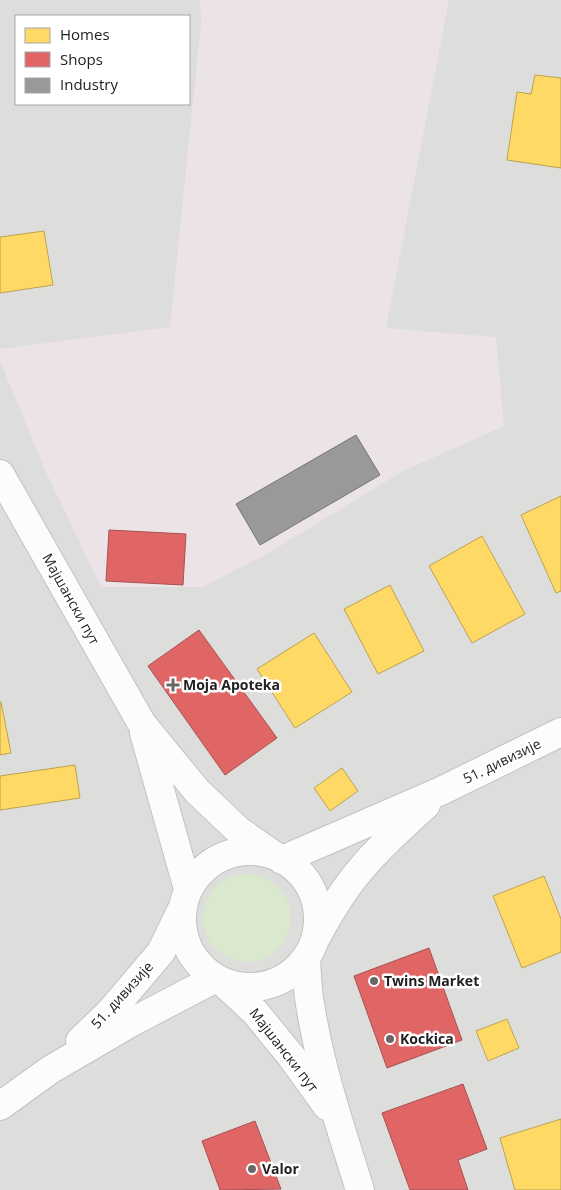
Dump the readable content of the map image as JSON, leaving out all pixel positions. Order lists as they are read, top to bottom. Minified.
{"streets":{"street":["Мајшански пут","51. дивизије"]},"crossings":[["Мајшански пут","51. дивизије"]],"places":{"health":["Moja Apoteka"],"other":["Twins Market","Kockica","Valor"]},"legend":["Homes","Shops","Industry"]}
